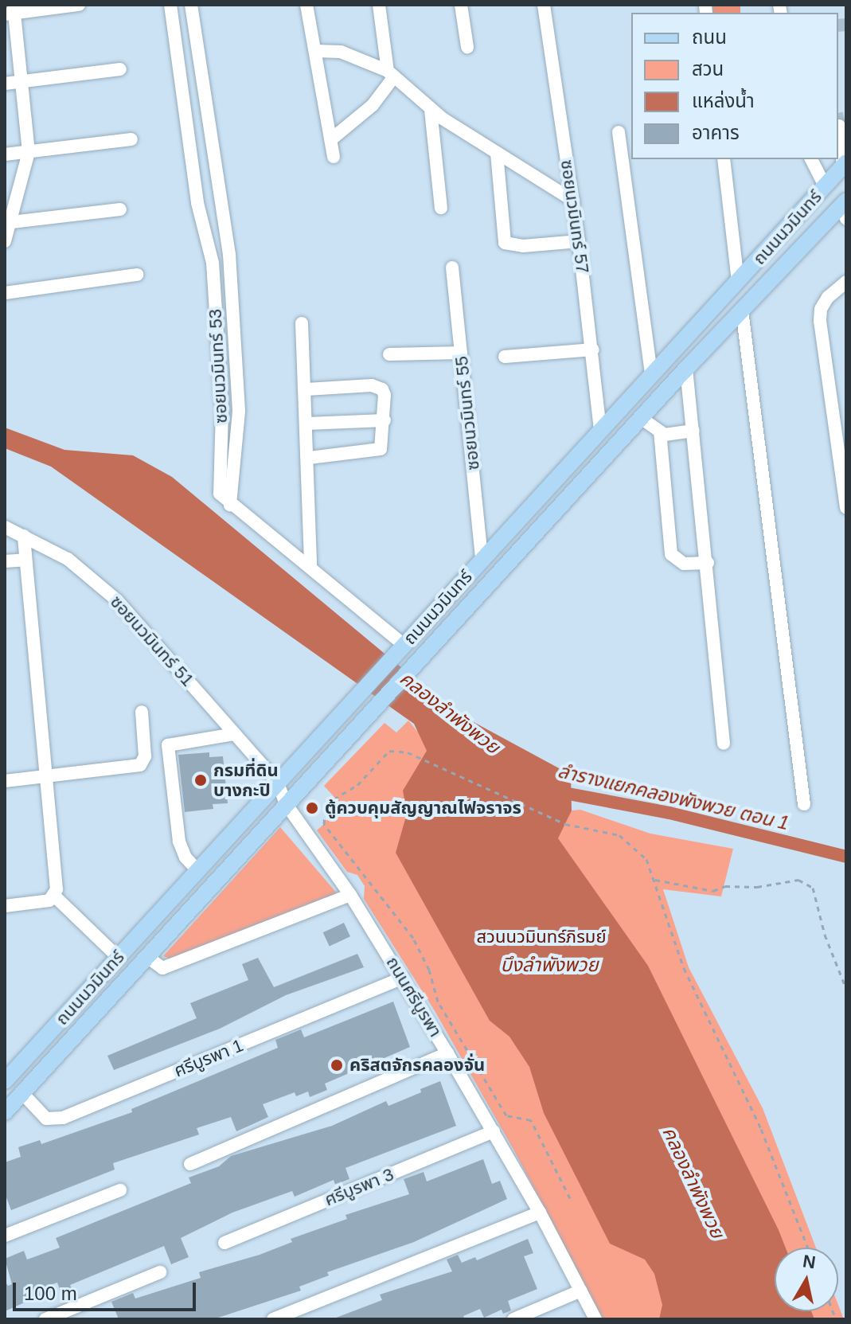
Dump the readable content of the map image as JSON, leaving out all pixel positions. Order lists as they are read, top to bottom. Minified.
{"streets":{"main road":["ถนนนวมินทร์"],"street":["ซอยนวมินทร์ 57","ซอยนวมินทร์ 53","ซอยนวมินทร์ 55","ซอยนวมินทร์ 51","ถนนศรีบูรพา","ศรีบูรพา 1","ศรีบูรพา 3"]},"crossings":[["ซอยนวมินทร์ 57","ถนนนวมินทร์"],["ถนนนวมินทร์","ซอยนวมินทร์ 53"],["ถนนนวมินทร์","ซอยนวมินทร์ 55"],["ถนนนวมินทร์","ซอยนวมินทร์ 51"],["ถนนนวมินทร์","ถนนศรีบูรพา"],["ถนนนวมินทร์","ศรีบูรพา 1"],["ซอยนวมินทร์ 51","ถนนศรีบูรพา"],["ถนนศรีบูรพา","ศรีบูรพา 1"],["ถนนศรีบูรพา","ศรีบูรพา 3"]],"water":["คลองลำพังพวย","ลำรางแยกคลองพังพวย ตอน 1","บึงลำพังพวย"],"parks":["สวนนวมินทร์ภิรมย์"],"places":["กรมที่ดิน บางกะปิ","ตู้ควบคุมสัญญาณไฟจราจร","คริสตจักรคลองจั่น"],"legend":["ถนน","สวน","แหล่งน้ำ","อาคาร"],"scale_bar":"100 m","north":"top"}
